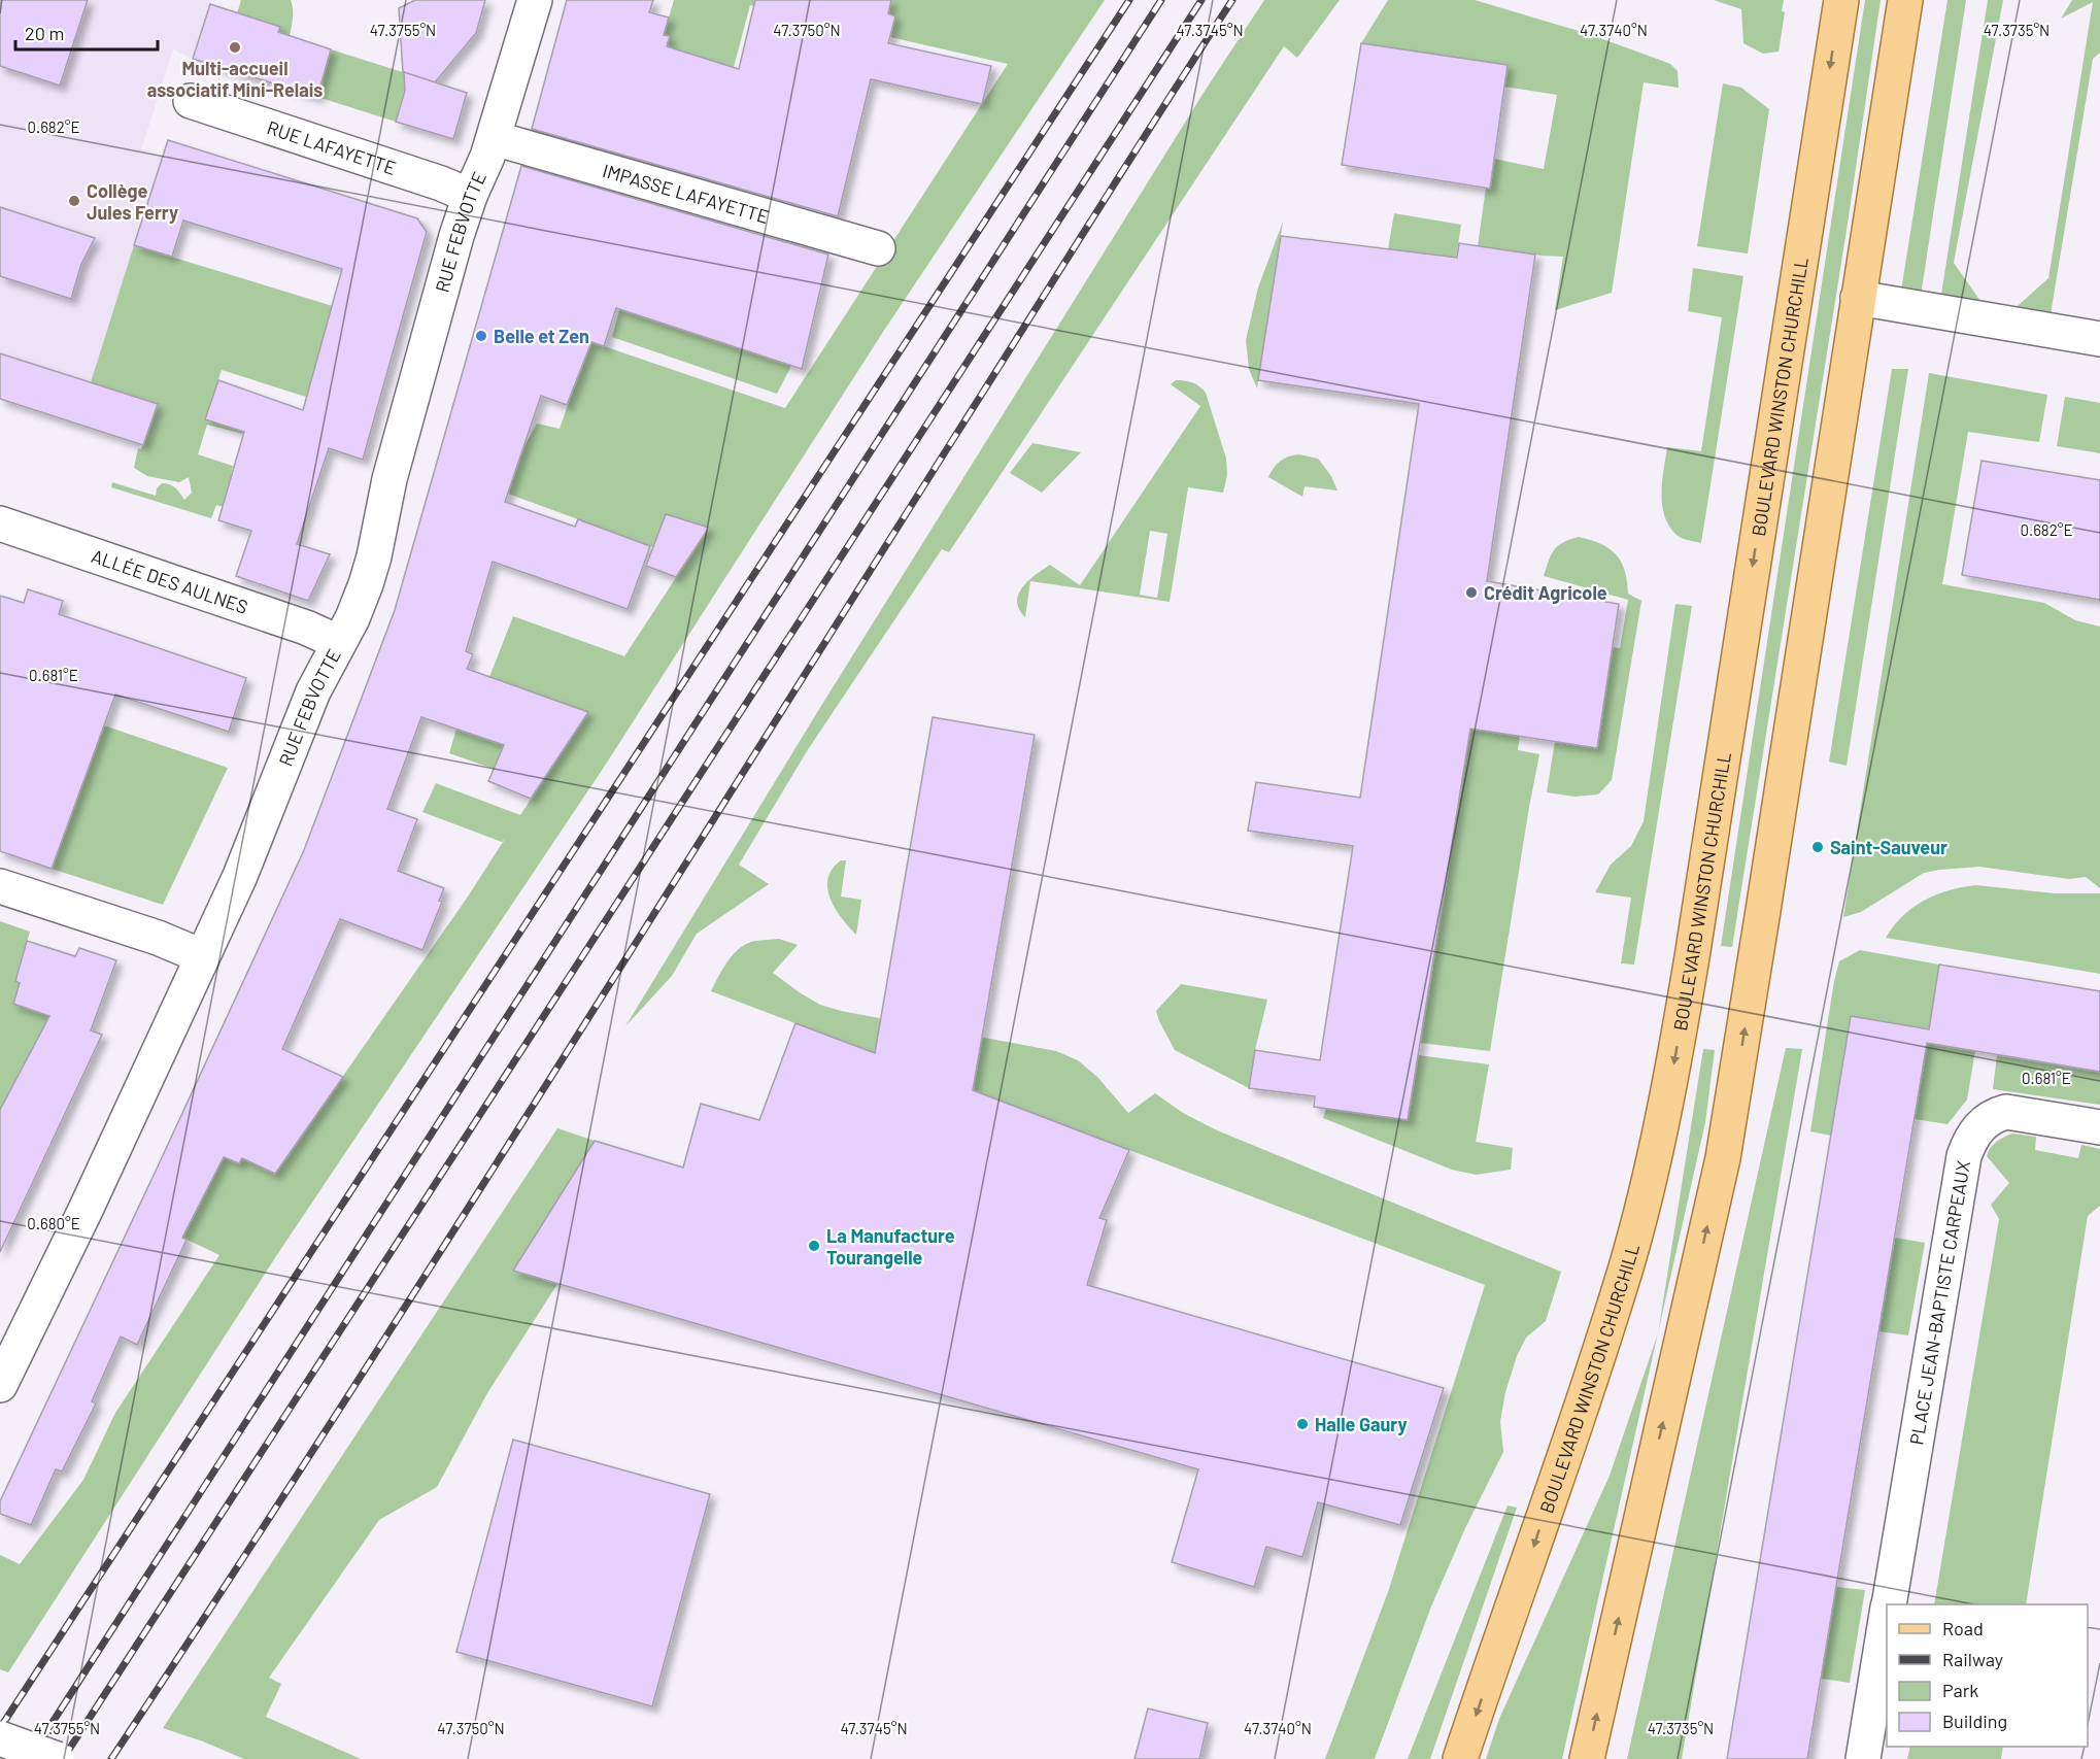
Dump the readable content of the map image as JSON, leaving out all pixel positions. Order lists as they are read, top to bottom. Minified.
{"streets":{"main road":["BOULEVARD WINSTON CHURCHILL"],"street":["RUE LAFAYETTE","IMPASSE LAFAYETTE","RUE FEBVOTTE","ALLÉE DES AULNES","PLACE JEAN-BAPTISTE CARPEAUX"]},"crossings":[["RUE LAFAYETTE","RUE FEBVOTTE"],["IMPASSE LAFAYETTE","RUE FEBVOTTE"],["RUE FEBVOTTE","ALLÉE DES AULNES"]],"places":["Multi-accueil associatif Mini-Relais","Collège Jules Ferry","Belle et Zen","Crédit Agricole","Saint-Sauveur","La Manufacture Tourangelle","Halle Gaury"],"legend":["Road","Railway","Park","Building"],"scale_bar":"20 m","coordinates":["47.3755°N","47.3750°N","47.3745°N","47.3740°N","47.3735°N","0.682°E","0.681°E","0.680°E"]}
